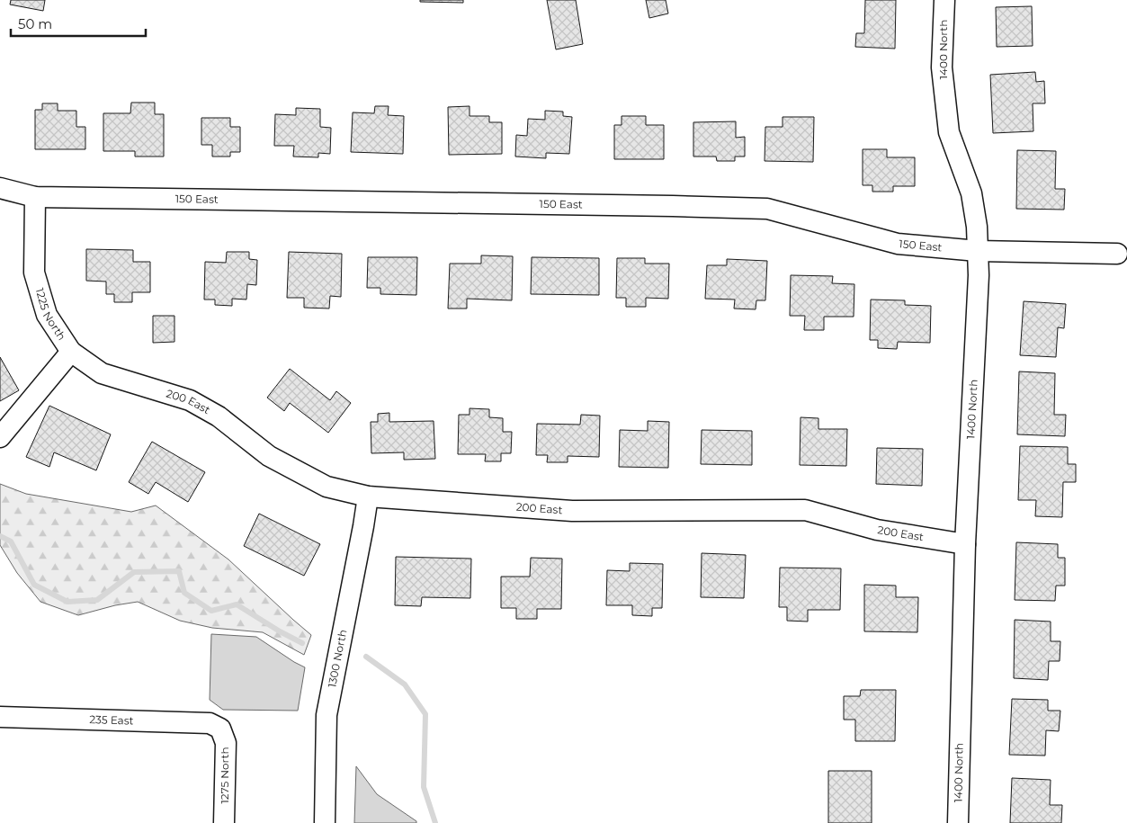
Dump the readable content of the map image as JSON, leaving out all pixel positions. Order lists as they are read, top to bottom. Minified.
{"streets":{"street":["1400 North","150 East","1225 North","200 East","1300 North","235 East","1275 North"]},"crossings":[["1400 North","150 East"],["1400 North","200 East"],["150 East","1225 North"],["1225 North","200 East"],["200 East","1300 North"],["235 East","1275 North"]],"scale_bar":"50 m"}
